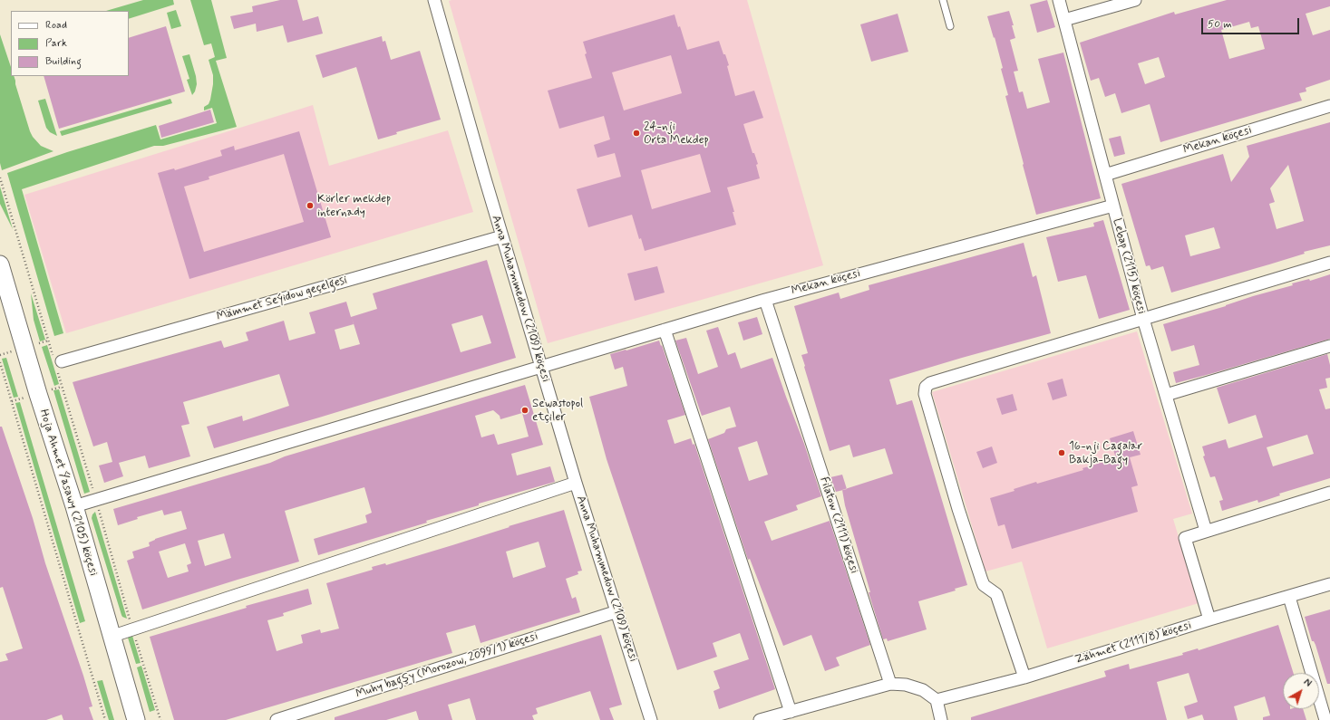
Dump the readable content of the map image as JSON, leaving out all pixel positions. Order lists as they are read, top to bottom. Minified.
{"streets":{"street":["Mekan köçesi","Lebap (2115) köçesi","Mämmet Seýidow geçelgesi","Anna Muhammedow (2109) köçesi","Hoja Ahmet Ýasawy (2105) köçesi","Filatow (2111) köçesi","Zähmet (2111/8) köçesi","Muhy bagşy (Morozow, 2099/1) köçesi"]},"crossings":[["Mekan köçesi","Lebap (2115) köçesi"],["Mekan köçesi","Anna Muhammedow (2109) köçesi"],["Mekan köçesi","Hoja Ahmet Ýasawy (2105) köçesi"],["Mekan köçesi","Filatow (2111) köçesi"],["Mämmet Seýidow geçelgesi","Anna Muhammedow (2109) köçesi"],["Anna Muhammedow (2109) köçesi","Muhy bagşy (Morozow, 2099/1) köçesi"]],"places":["24-nji Orta Mekdep","Körler mekdep internady","Sewastopol etçiler","16-nji Cagalar Bakja-Bagy"],"legend":["Road","Park","Building"],"scale_bar":"50 m","north":"top right"}
